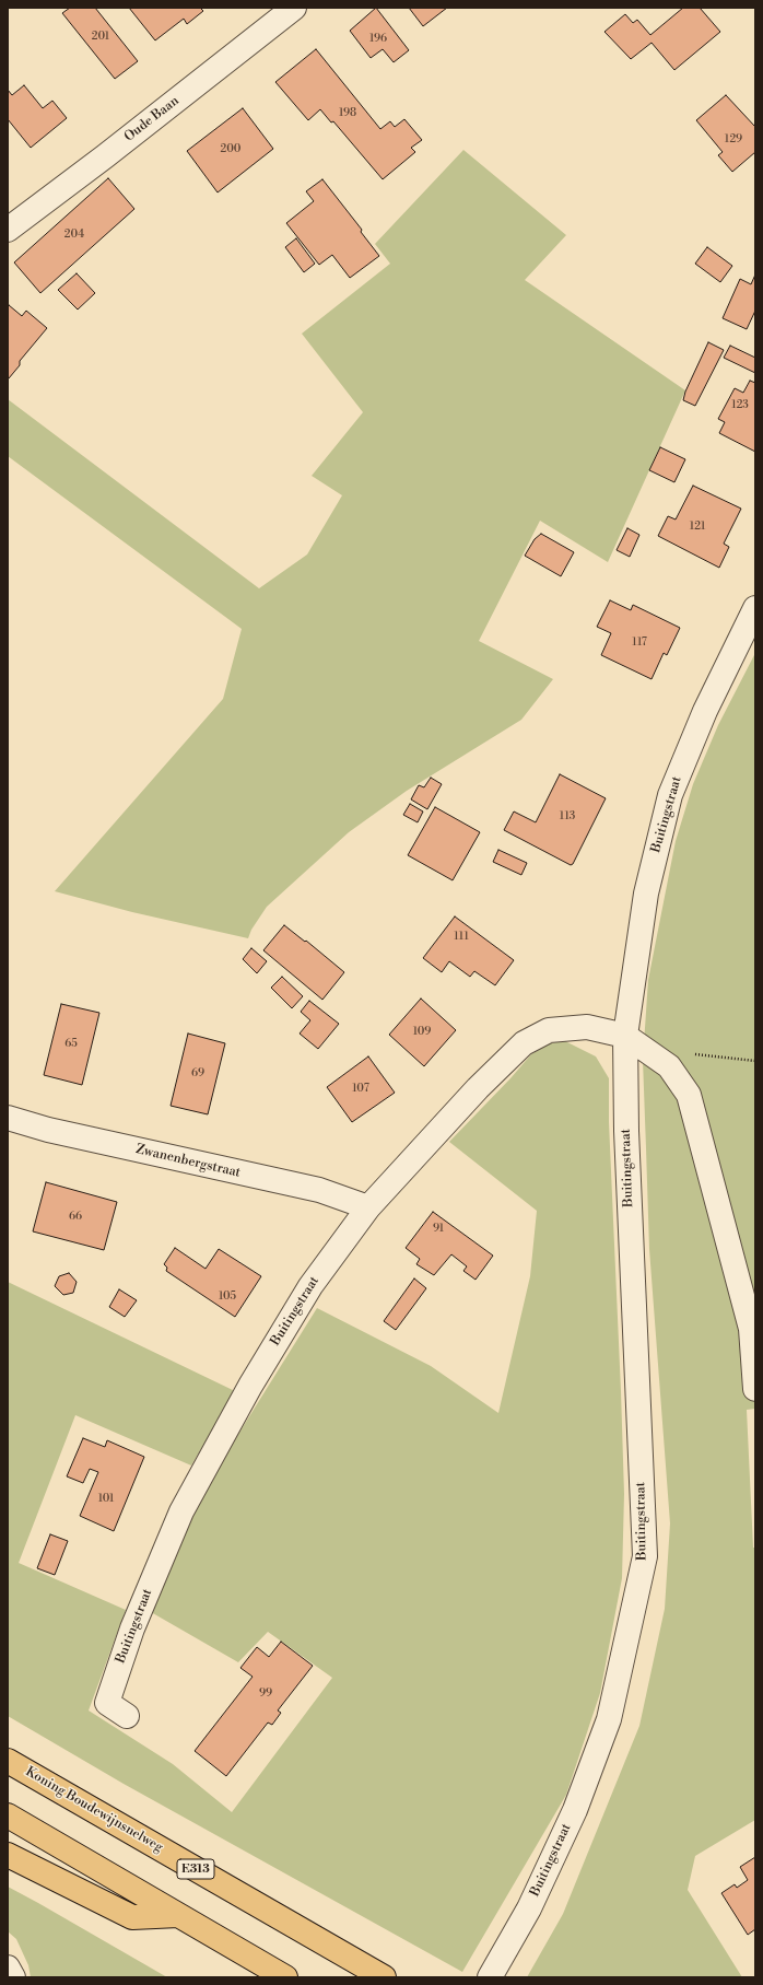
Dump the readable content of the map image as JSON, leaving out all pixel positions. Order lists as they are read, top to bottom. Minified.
{"streets":{"highway":["Koning Boudewijnsnelweg","E313"],"street":["Oude Baan","Buitingstraat","Zwanenbergstraat"]},"crossings":[["Buitingstraat","Zwanenbergstraat"]],"house_numbers":["201","196","198","129","200","204","123","121","117","113","111","109","65","69","107","66","91","105","101","99"]}
